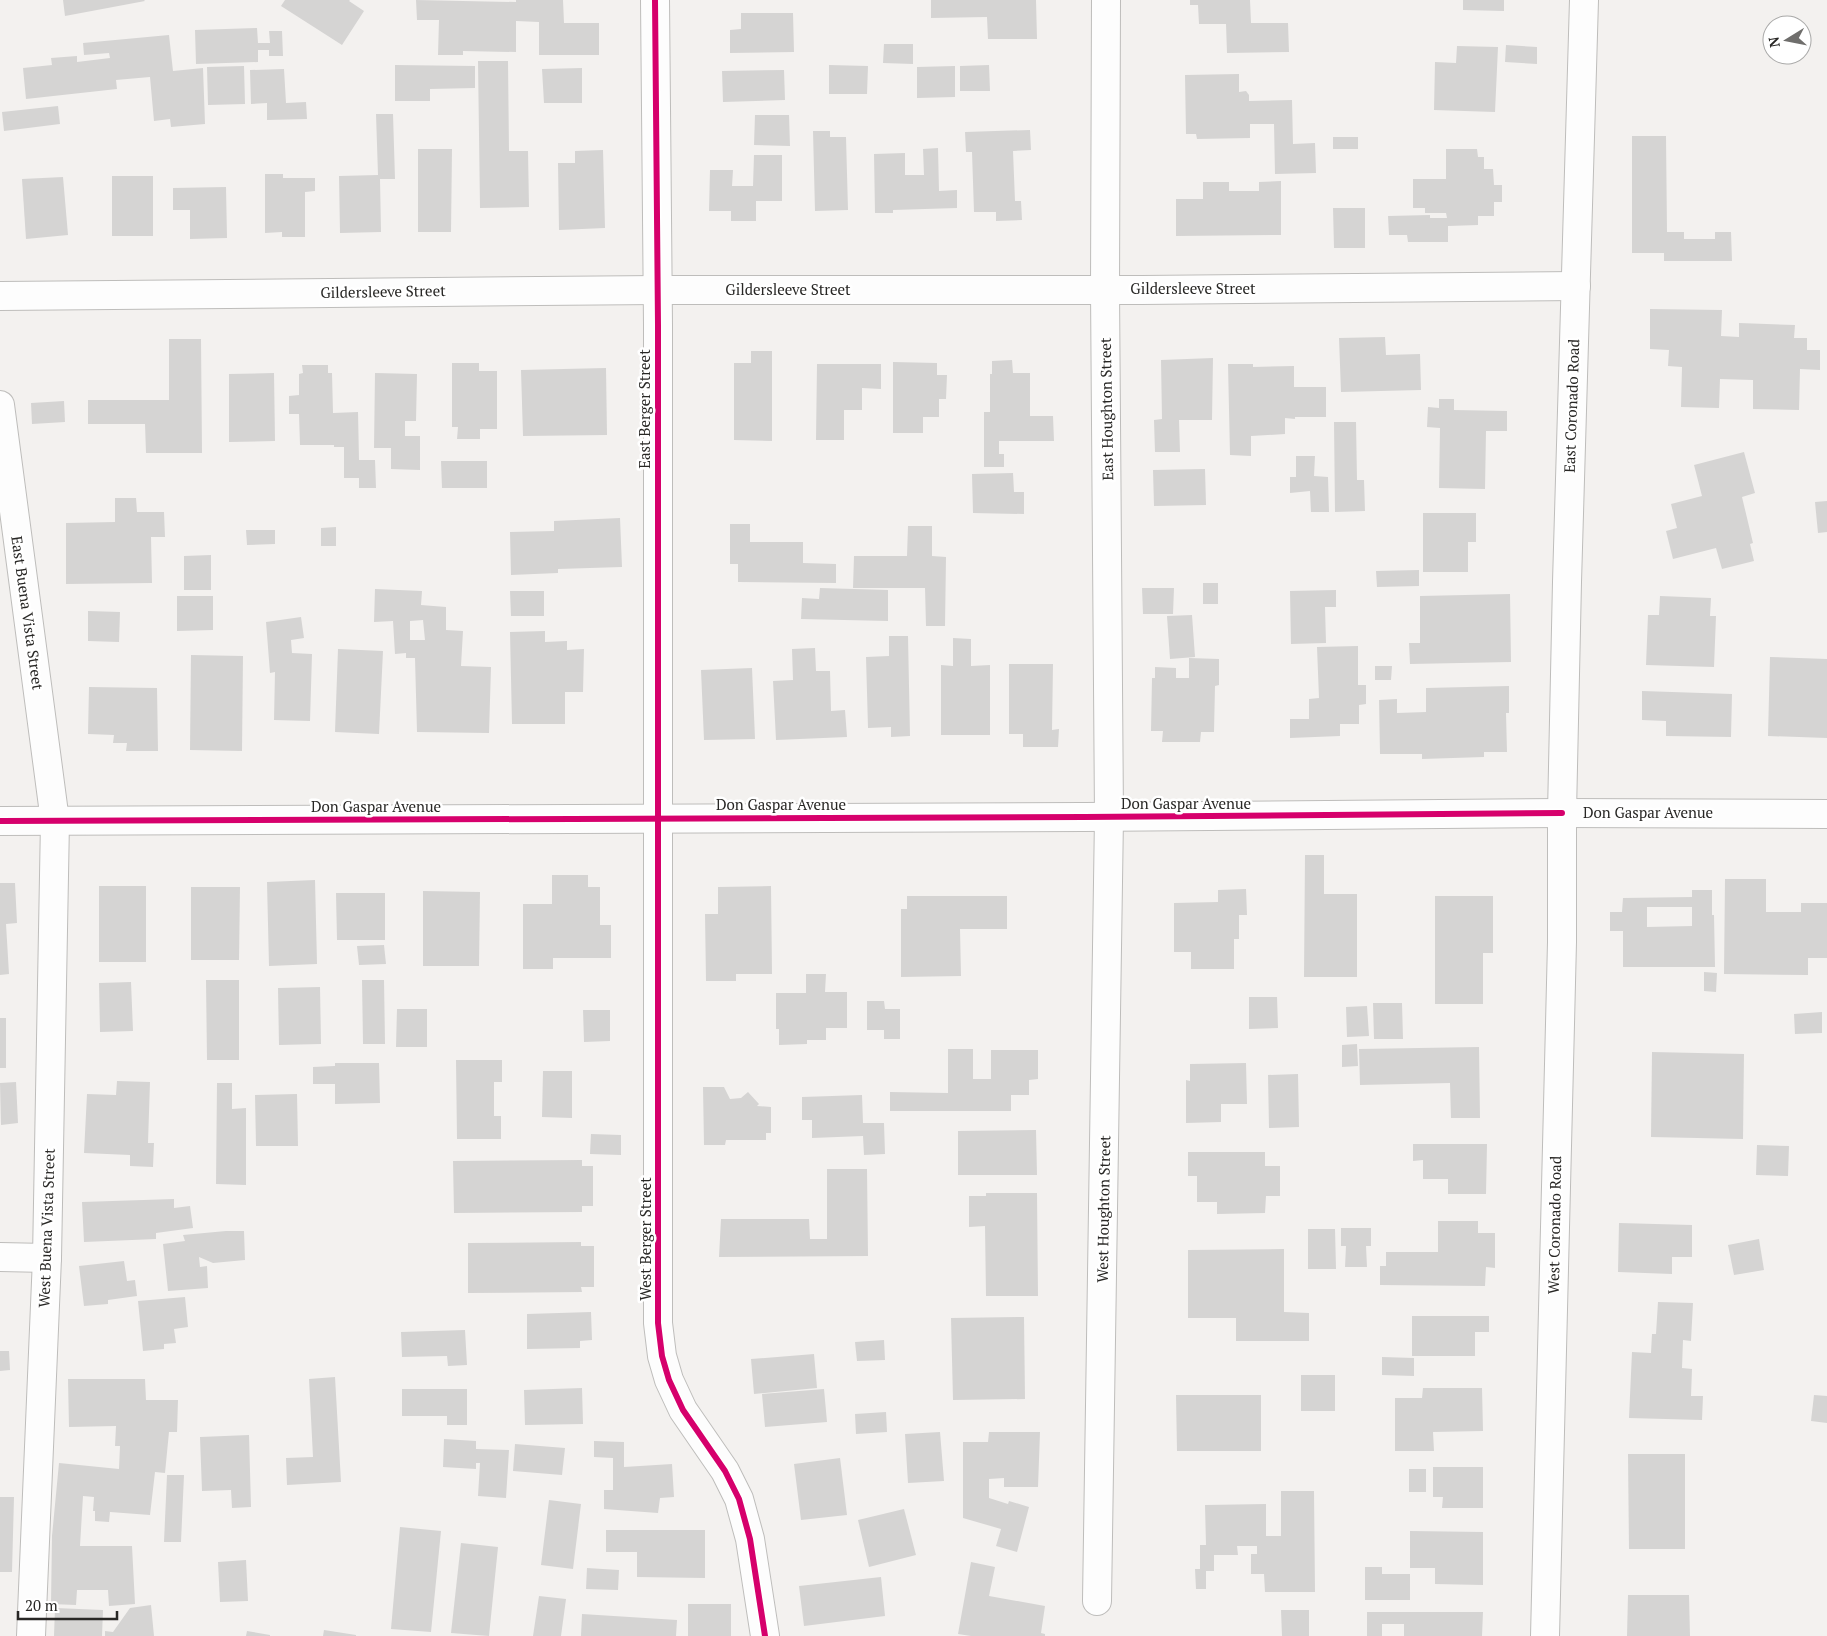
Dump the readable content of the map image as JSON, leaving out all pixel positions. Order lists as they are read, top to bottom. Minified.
{"streets":{"street":["Gildersleeve Street","East Coronado Road","East Berger Street","East Houghton Street","East Buena Vista Street","Don Gaspar Avenue","West Houghton Street","West Coronado Road","West Buena Vista Street","West Berger Street"]},"crossings":[["Gildersleeve Street","East Coronado Road"],["Gildersleeve Street","East Berger Street"],["Gildersleeve Street","East Houghton Street"],["East Coronado Road","Don Gaspar Avenue"],["East Coronado Road","West Coronado Road"],["East Berger Street","Don Gaspar Avenue"],["East Berger Street","West Berger Street"],["East Houghton Street","Don Gaspar Avenue"],["East Houghton Street","West Houghton Street"],["East Buena Vista Street","Don Gaspar Avenue"],["East Buena Vista Street","West Buena Vista Street"],["Don Gaspar Avenue","West Houghton Street"],["Don Gaspar Avenue","West Coronado Road"],["Don Gaspar Avenue","West Buena Vista Street"],["Don Gaspar Avenue","West Berger Street"]],"scale_bar":"20 m","north":"left"}
